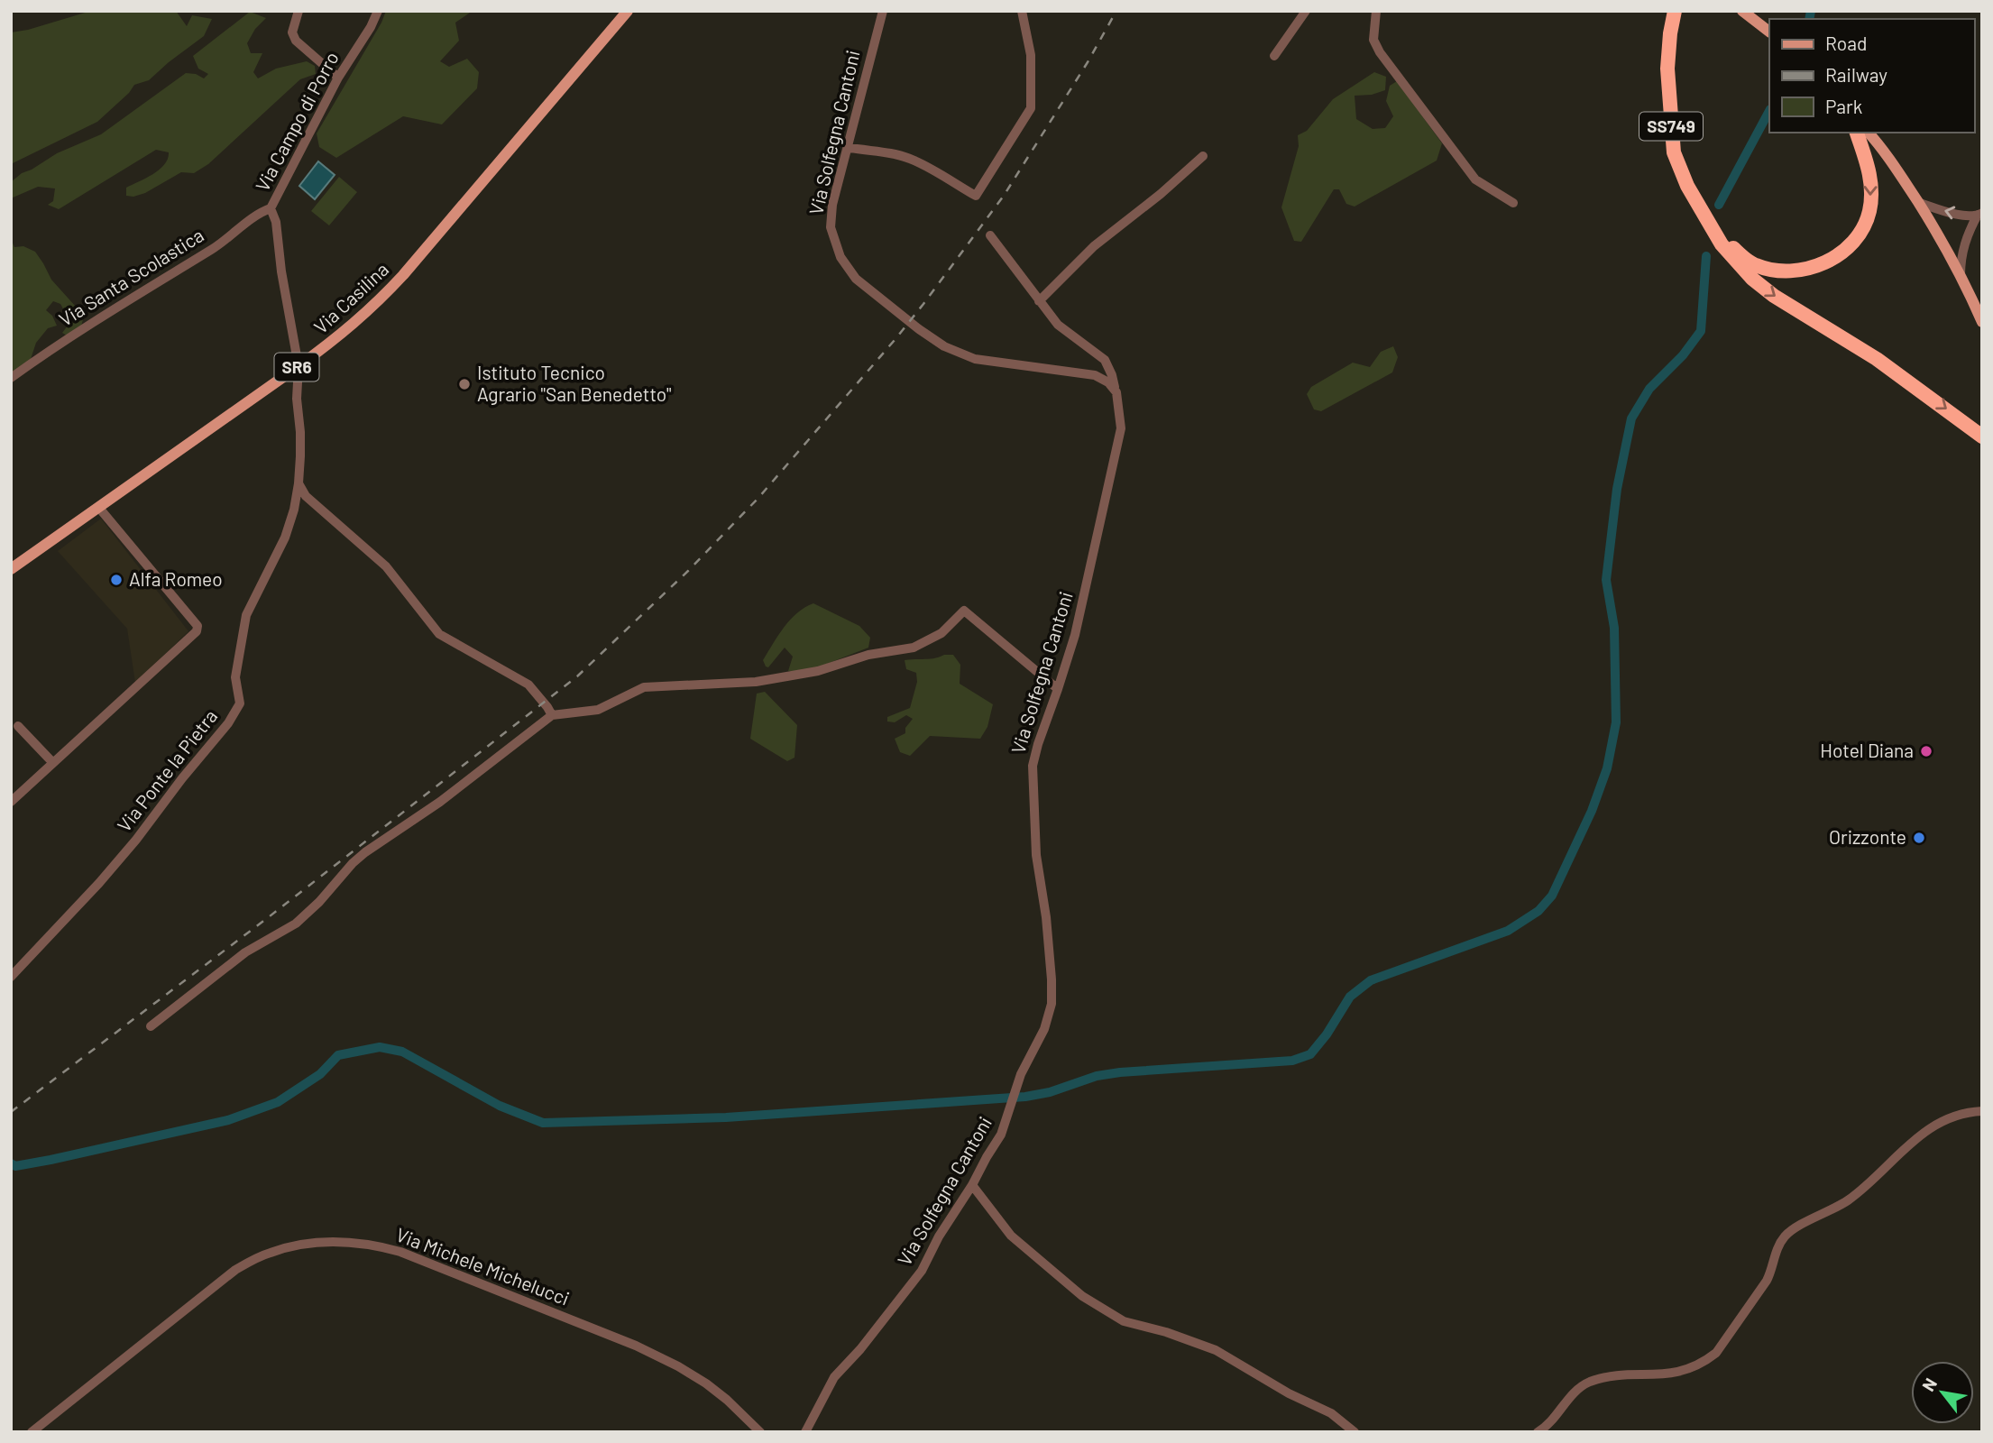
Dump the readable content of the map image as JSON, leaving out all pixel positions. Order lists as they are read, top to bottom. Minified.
{"streets":{"highway":["SS749"],"main road":["Via Casilina","SR6"],"street":["Via Campo di Porro","Via Solfegna Cantoni","Via Santa Scolastica","Via Ponte la Pietra","Via Michele Michelucci"]},"crossings":[["Via Campo di Porro","Via Santa Scolastica"],["Via Campo di Porro","Via Casilina"],["Via Campo di Porro","Via Ponte la Pietra"],["Via Casilina","Via Ponte la Pietra"]],"places":["Istituto Tecnico Agrario \"San Benedetto\"","Alfa Romeo","Hotel Diana","Orizzonte"],"legend":["Road","Railway","Park"],"north":"top left"}
